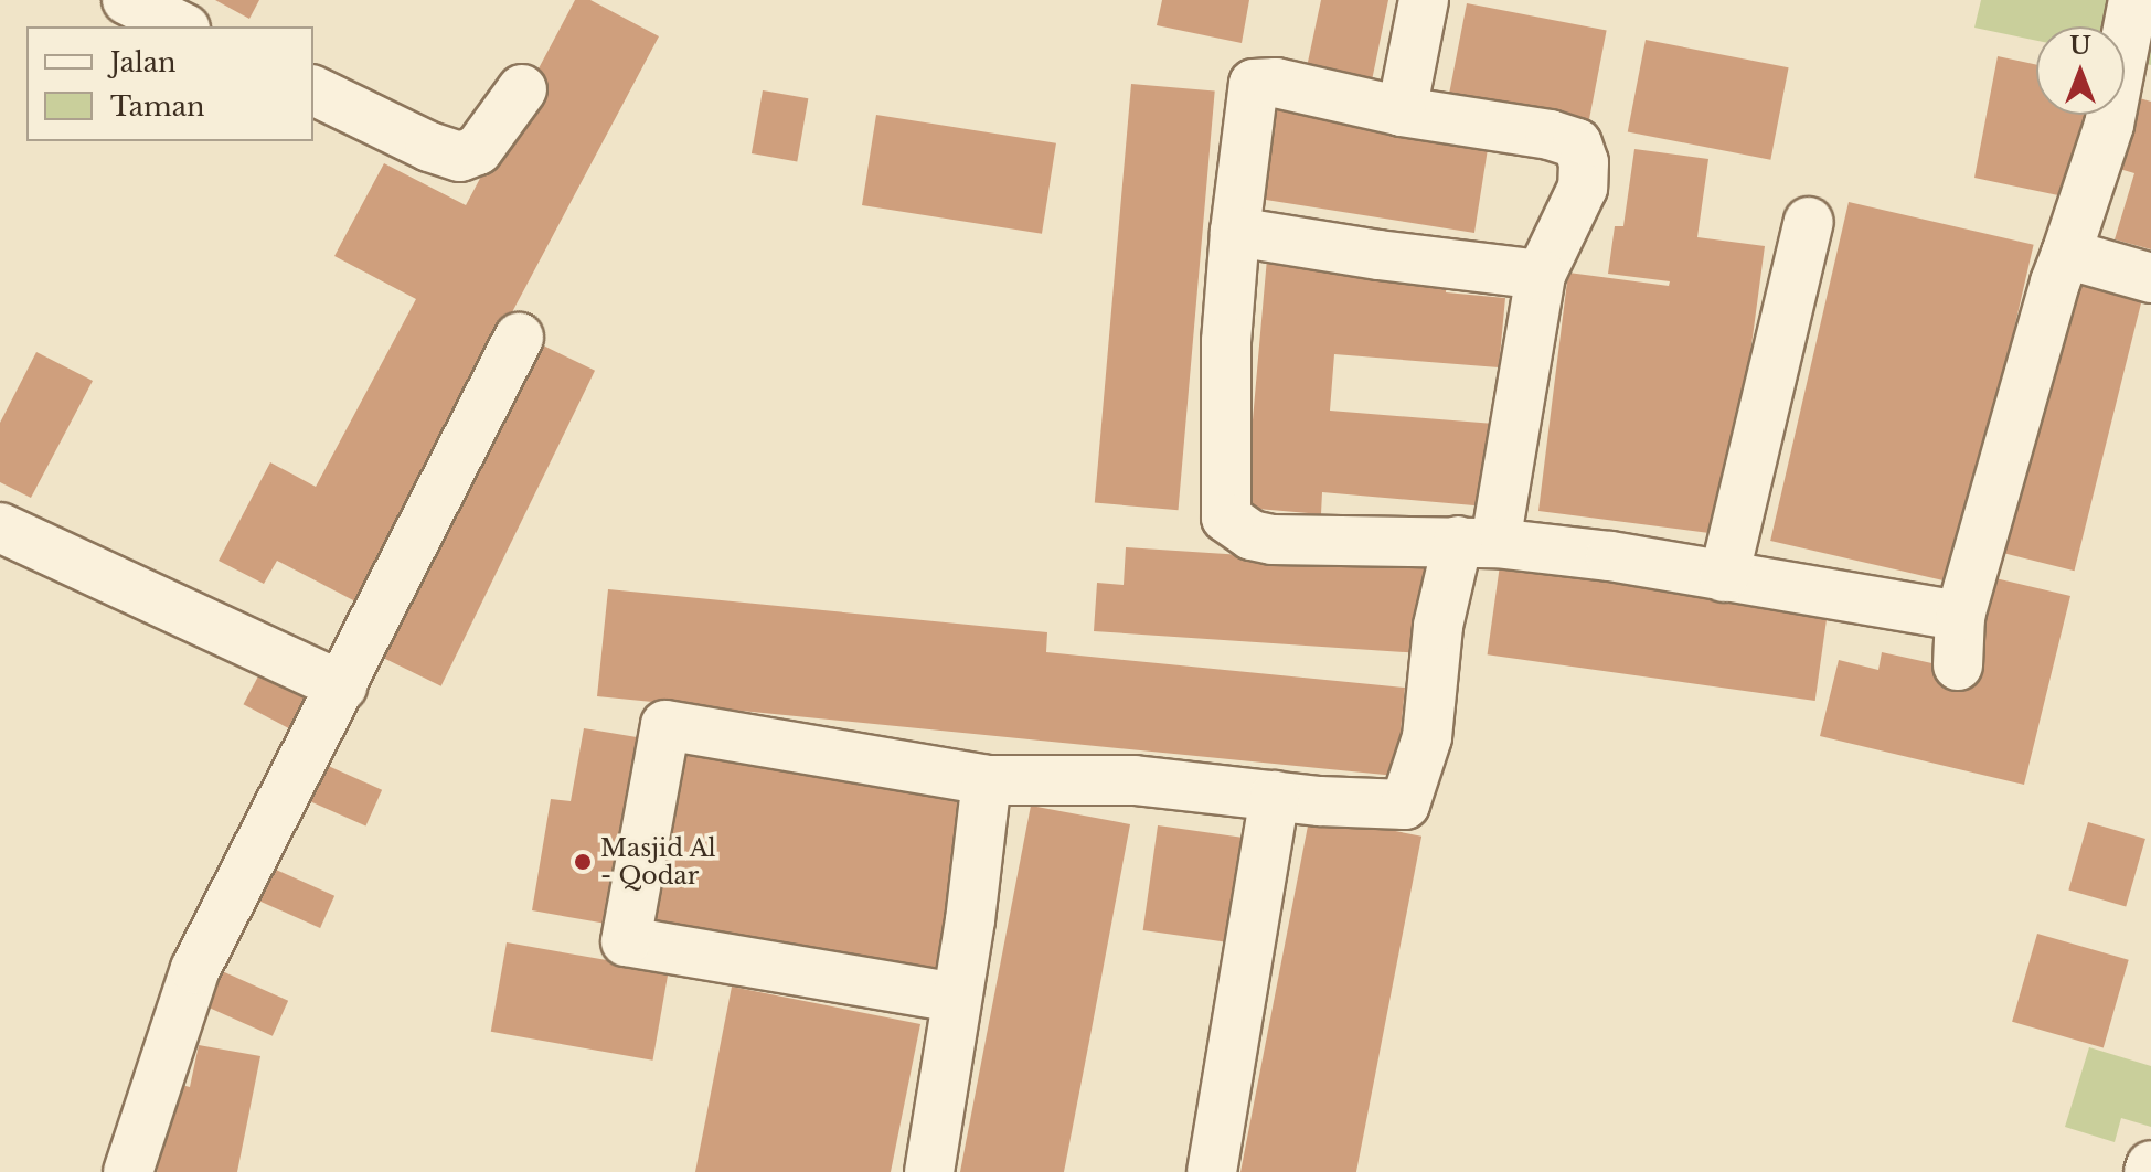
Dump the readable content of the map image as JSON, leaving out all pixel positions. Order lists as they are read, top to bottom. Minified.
{"places":["Masjid Al - Qodar"],"legend":["Jalan","Taman"],"north":"top"}
